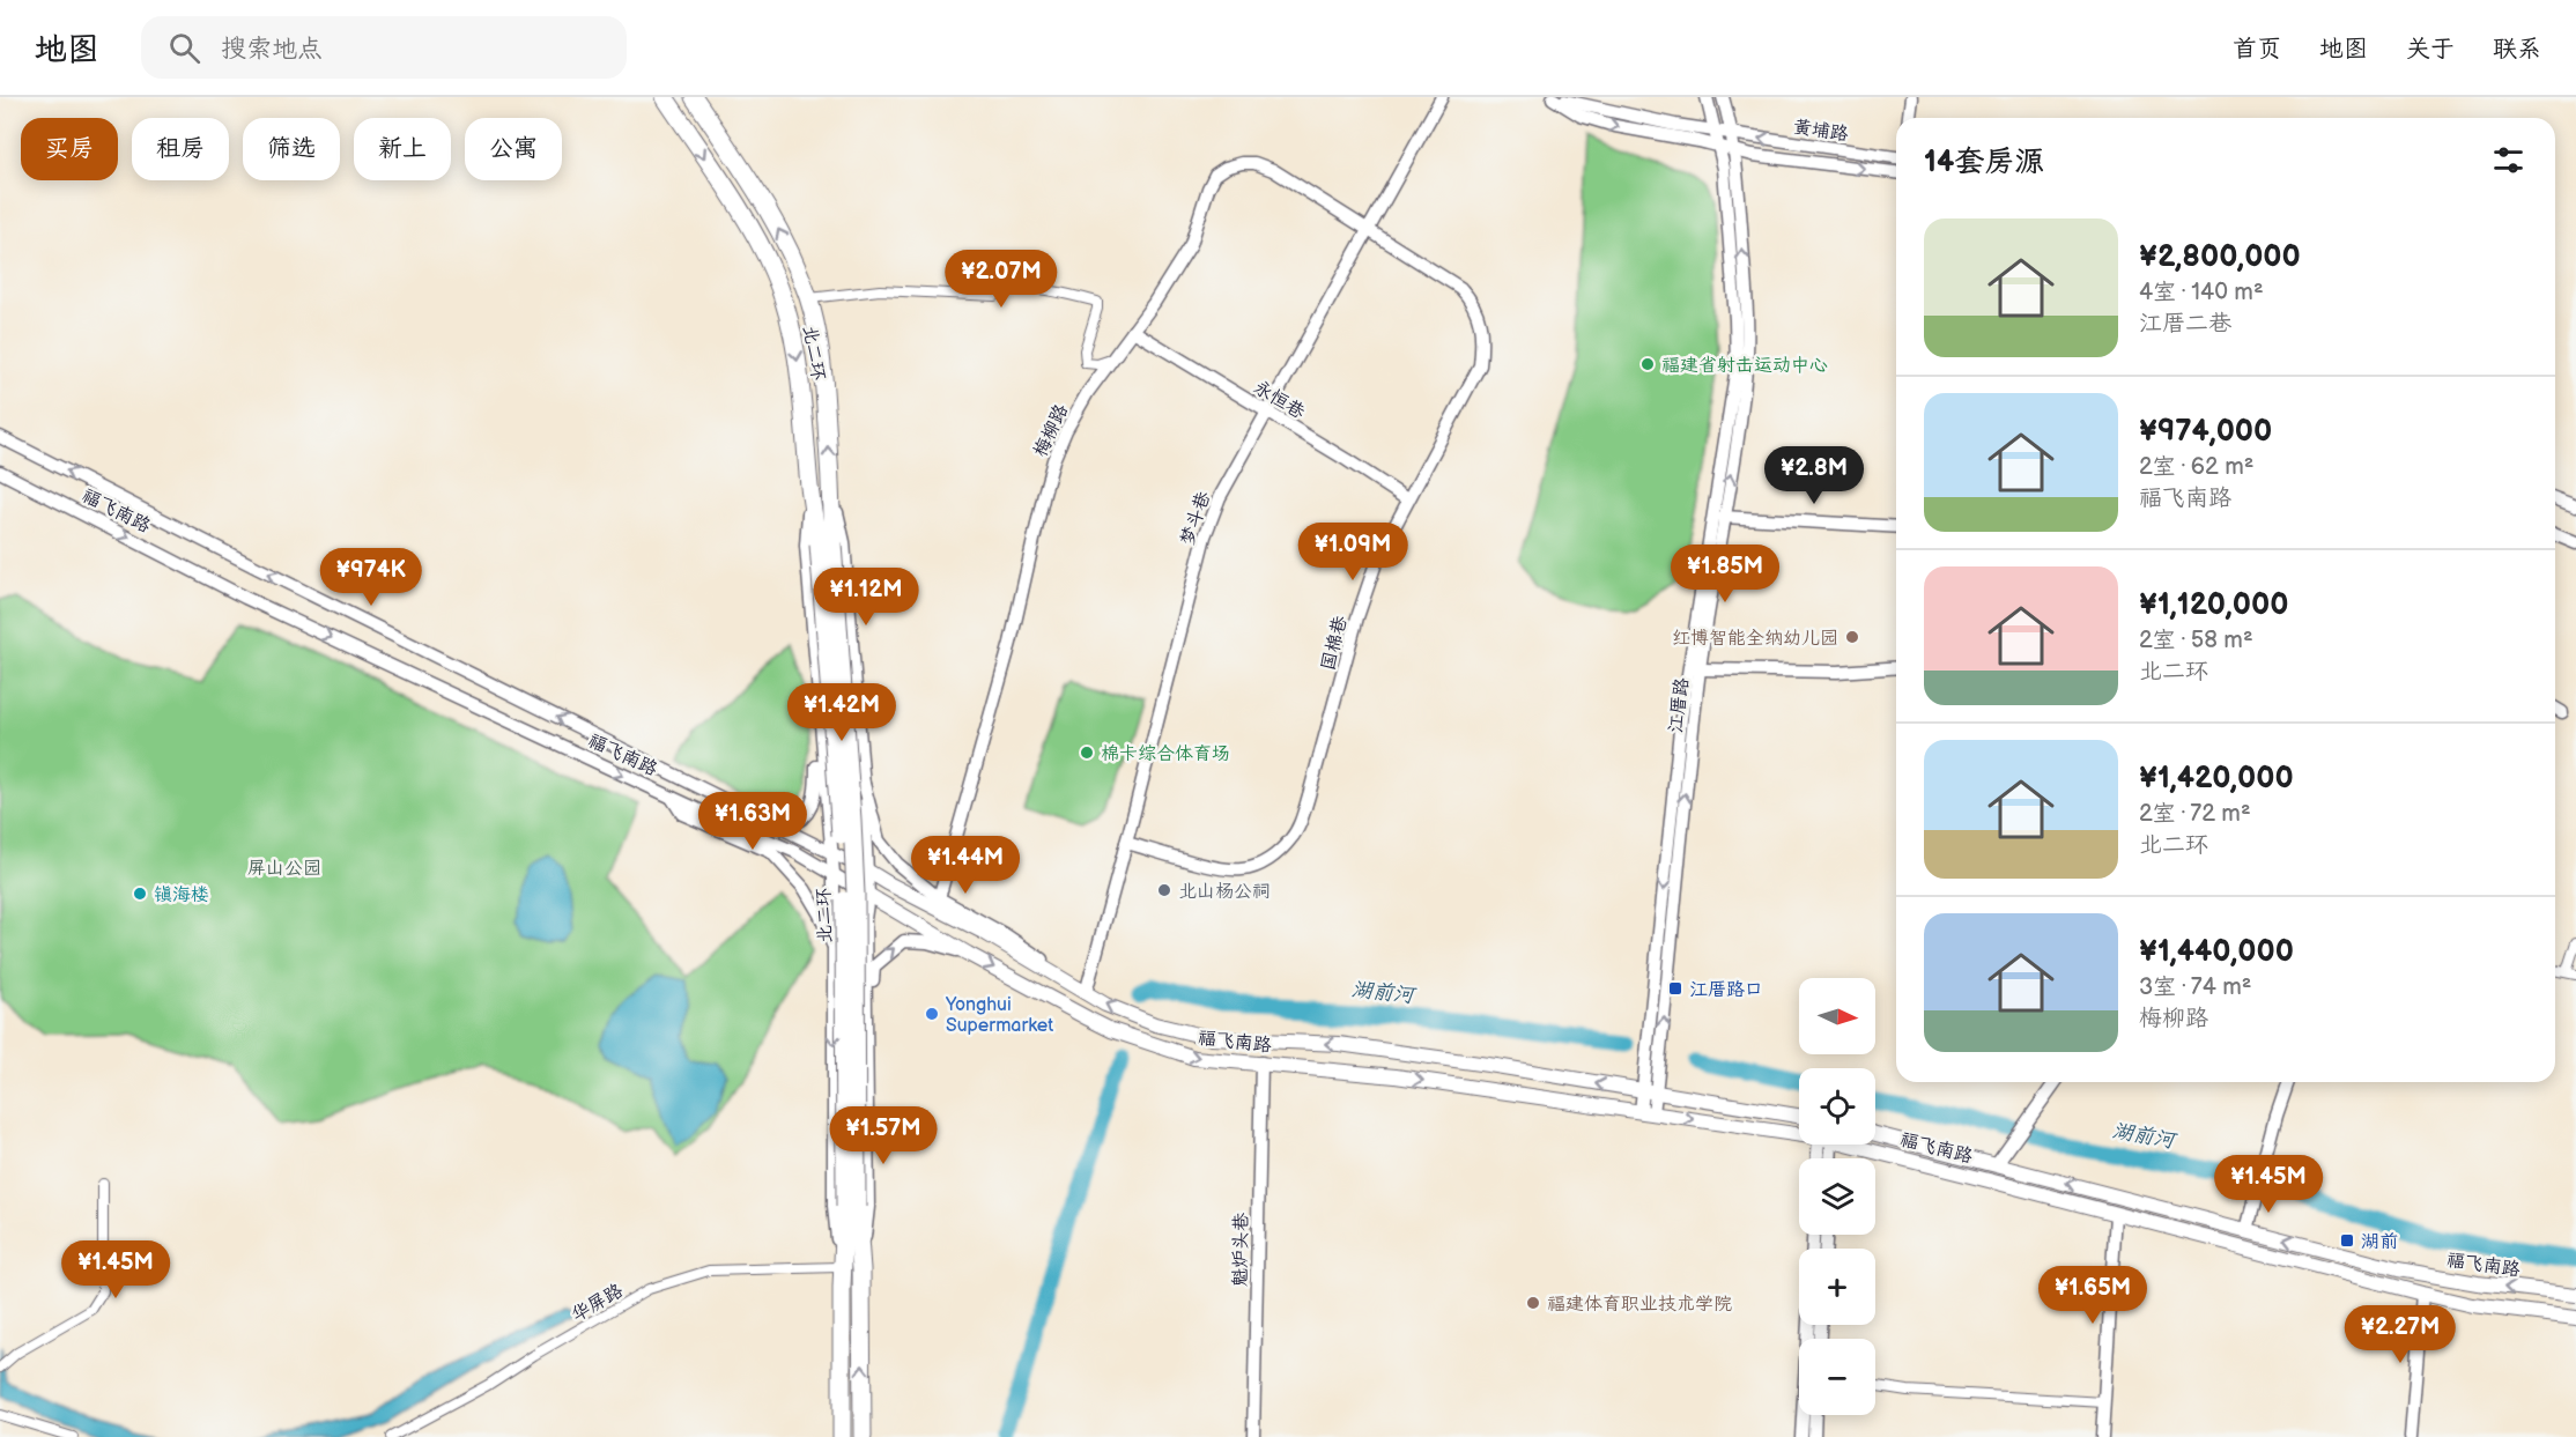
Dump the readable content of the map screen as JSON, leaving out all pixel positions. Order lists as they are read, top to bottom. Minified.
{"streets":{"highway":["北二环"],"main road":["黄埔路","永恒巷","梅柳路","福飞南路","梦斗巷","国棉巷","江厝路","魁炉头巷"],"street":["华屏路"]},"crossings":[["黄埔路","江厝路"],["永恒巷","梅柳路"],["永恒巷","梦斗巷"],["永恒巷","国棉巷"],["梅柳路","梦斗巷"],["梅柳路","国棉巷"],["福飞南路","梦斗巷"],["福飞南路","江厝路"],["福飞南路","魁炉头巷"],["梦斗巷","国棉巷"]],"water":["湖前河"],"parks":["屏山公园"],"places":{"other":["福建省射击运动中心","红博智能全纳幼儿园","棉卡综合体育场","北山杨公祠","镇海楼","Yonghui Supermarket","福建体育职业技术学院"],"transit":["江厝路口","湖前"]},"north":"right","page":{"header":"地图","search":"搜索地点","nav":["首页","地图","关于","联系"],"chip":["买房","租房","筛选","新上","公寓"],"heading":"14套房源","list":[{"name":"¥2,800,000","note":"4室 · 140 m² · 江厝二巷"},{"name":"¥974,000","note":"2室 · 62 m² · 福飞南路"},{"name":"¥1,120,000","note":"2室 · 58 m² · 北二环"},{"name":"¥1,420,000","note":"2室 · 72 m² · 北二环"},{"name":"¥1,440,000","note":"3室 · 74 m² · 梅柳路"}],"price":["¥2.07M","¥2.8M","¥1.09M","¥1.85M","¥974K","¥1.12M","¥1.42M","¥1.63M","¥1.44M","¥1.57M","¥1.45M","¥1.45M","¥1.65M","¥2.27M"],"map_buttons":["+","−"]}}
